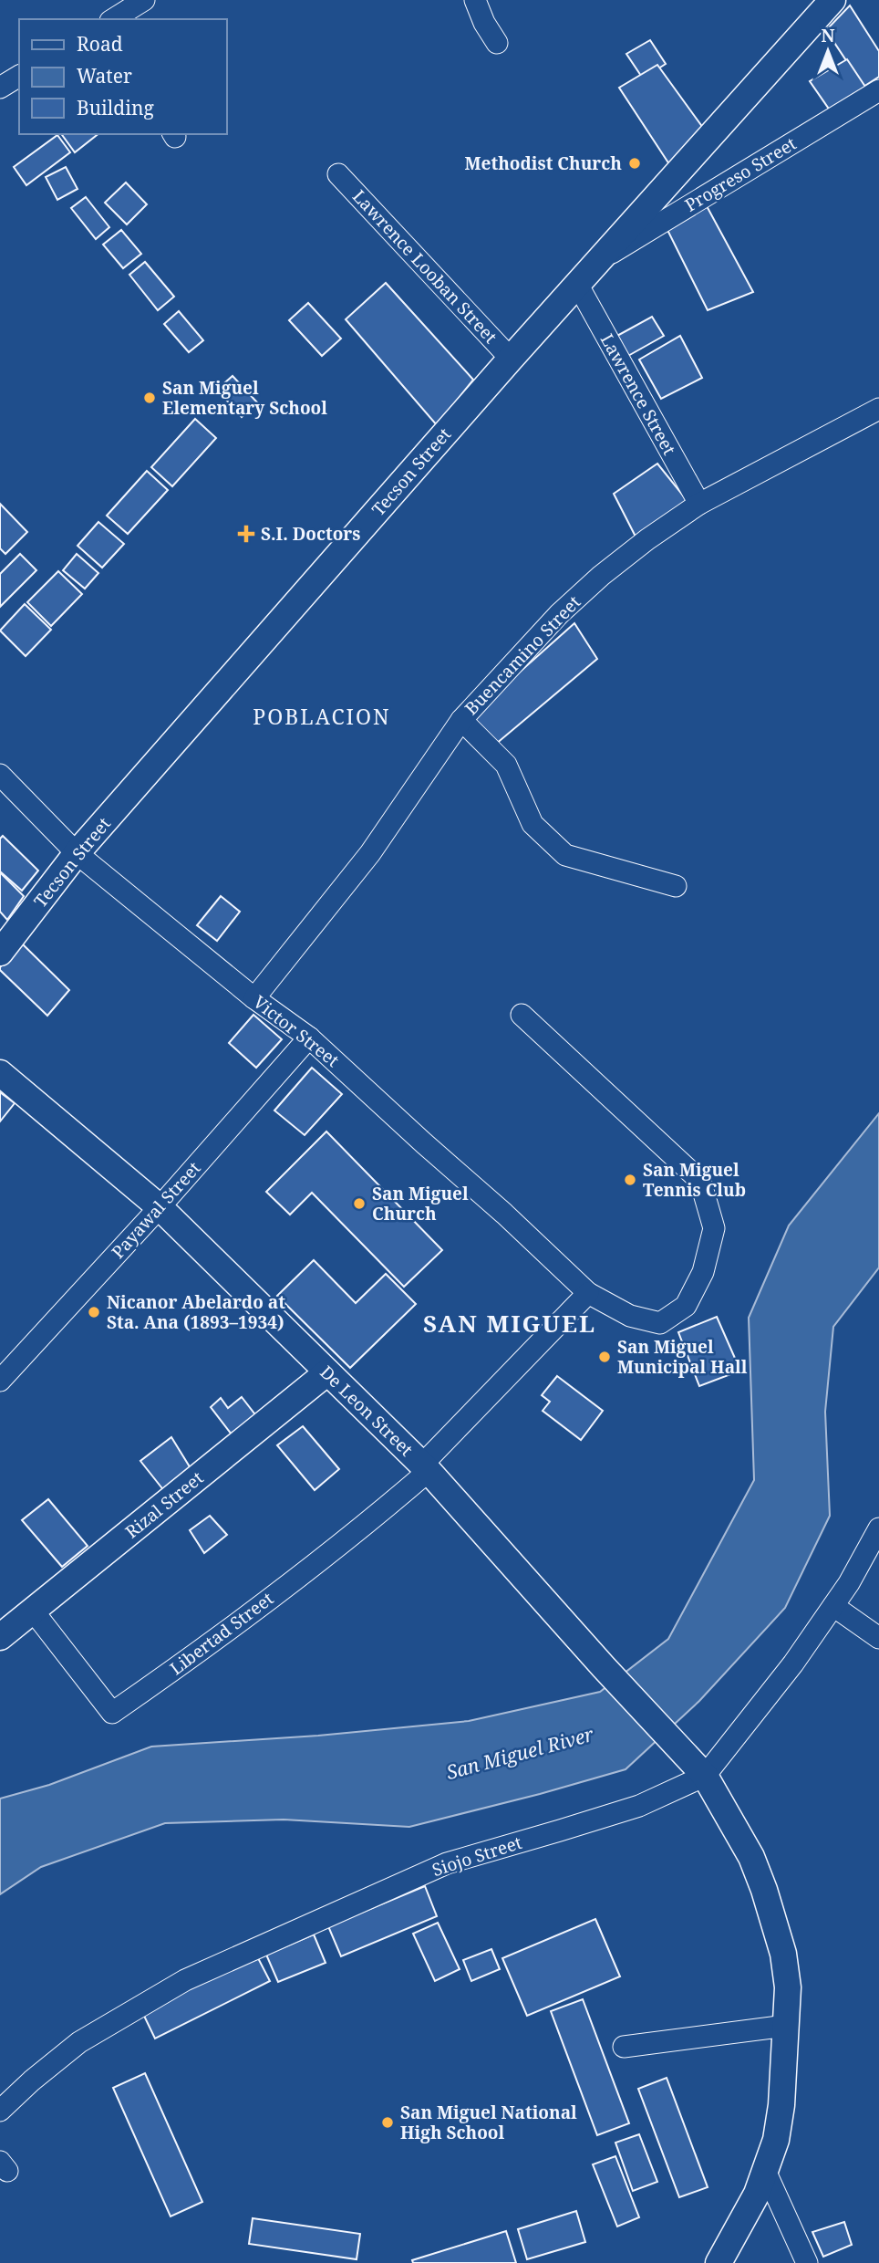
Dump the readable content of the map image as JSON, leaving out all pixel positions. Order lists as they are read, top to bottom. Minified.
{"streets":{"main road":["Tecson Street","De Leon Street","Rizal Street"],"street":["Progreso Street","Lawrence Looban Street","Lawrence Street","Buencamino Street","Victor Street","Payawal Street","Libertad Street","Siojo Street"]},"crossings":[["Progreso Street","Tecson Street"],["Lawrence Looban Street","Tecson Street"],["Lawrence Street","Tecson Street"],["Lawrence Street","Buencamino Street"],["Tecson Street","Victor Street"],["Buencamino Street","Victor Street"],["Victor Street","Payawal Street"],["Victor Street","Libertad Street"],["Payawal Street","De Leon Street"],["De Leon Street","Rizal Street"],["De Leon Street","Libertad Street"],["De Leon Street","Siojo Street"],["Rizal Street","Libertad Street"]],"districts":["POBLACION","SAN MIGUEL"],"water":["San Miguel River"],"places":{"other":["Methodist Church","San Miguel Elementary School","San Miguel Tennis Club","San Miguel Church","Nicanor Abelardo at Sta. Ana (1893–1934)","San Miguel Municipal Hall","San Miguel National High School"],"health":["S.I. Doctors"]},"legend":["Road","Water","Building"],"north":"top"}
